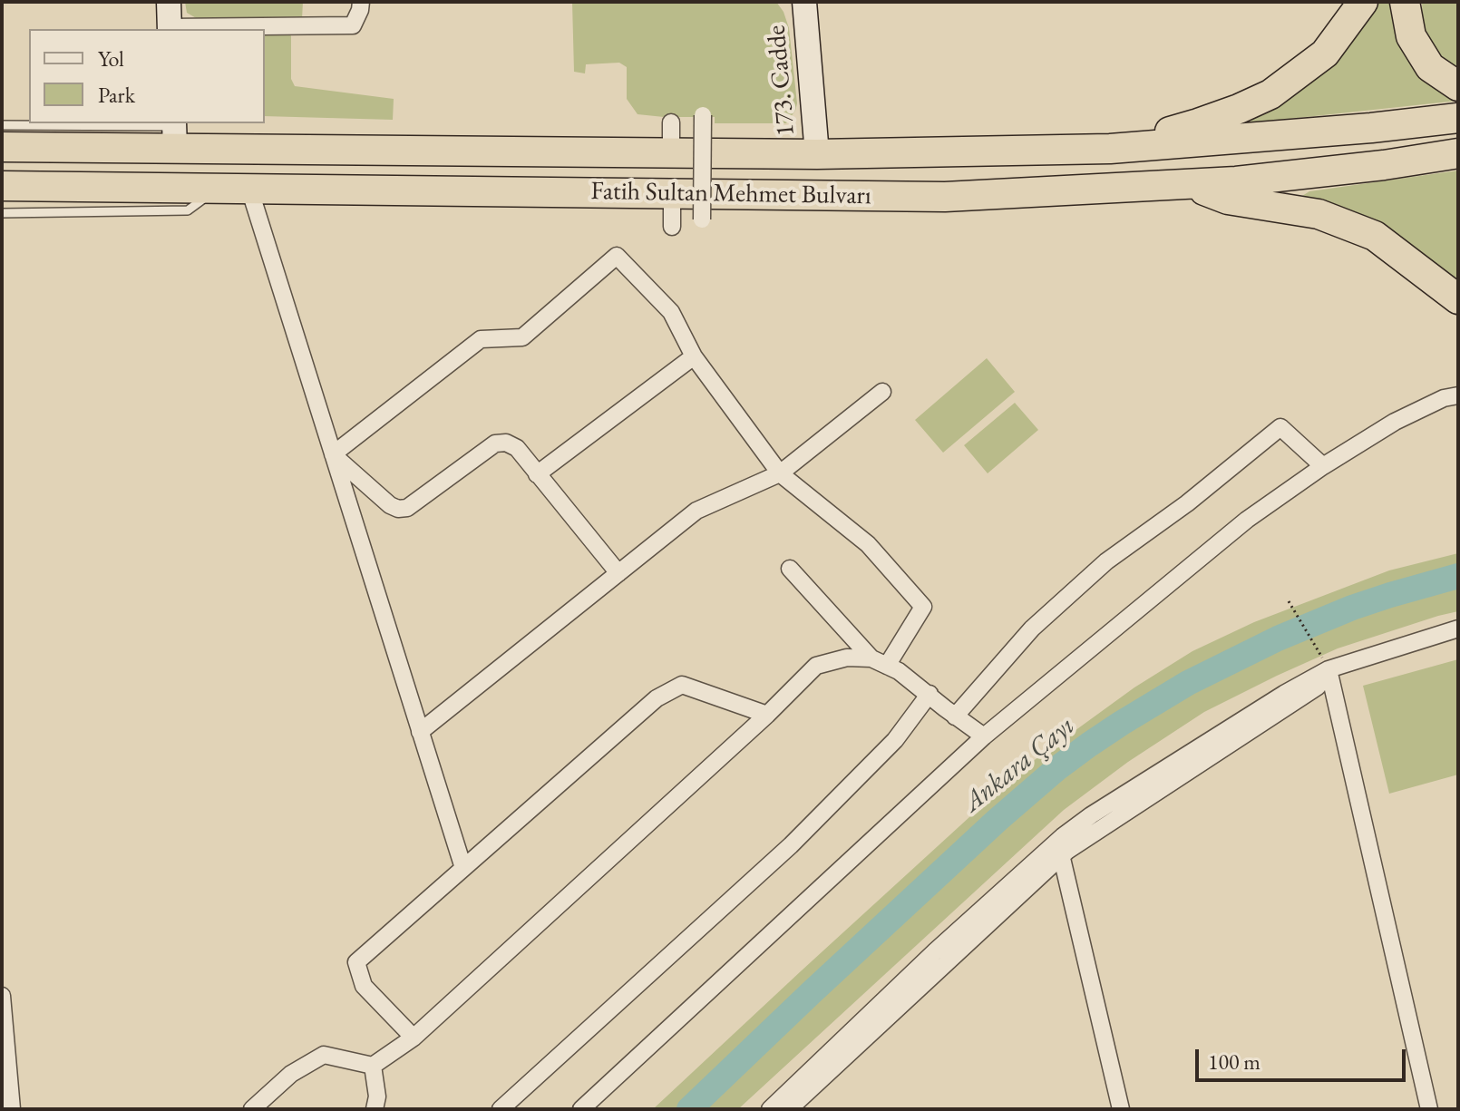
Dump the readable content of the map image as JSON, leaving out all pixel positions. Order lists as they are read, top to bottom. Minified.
{"streets":{"highway":["Fatih Sultan Mehmet Bulvarı"],"street":["173. Cadde"]},"crossings":[["173. Cadde","Fatih Sultan Mehmet Bulvarı"]],"water":["Ankara Çayı"],"legend":["Yol","Park"],"scale_bar":"100 m"}
